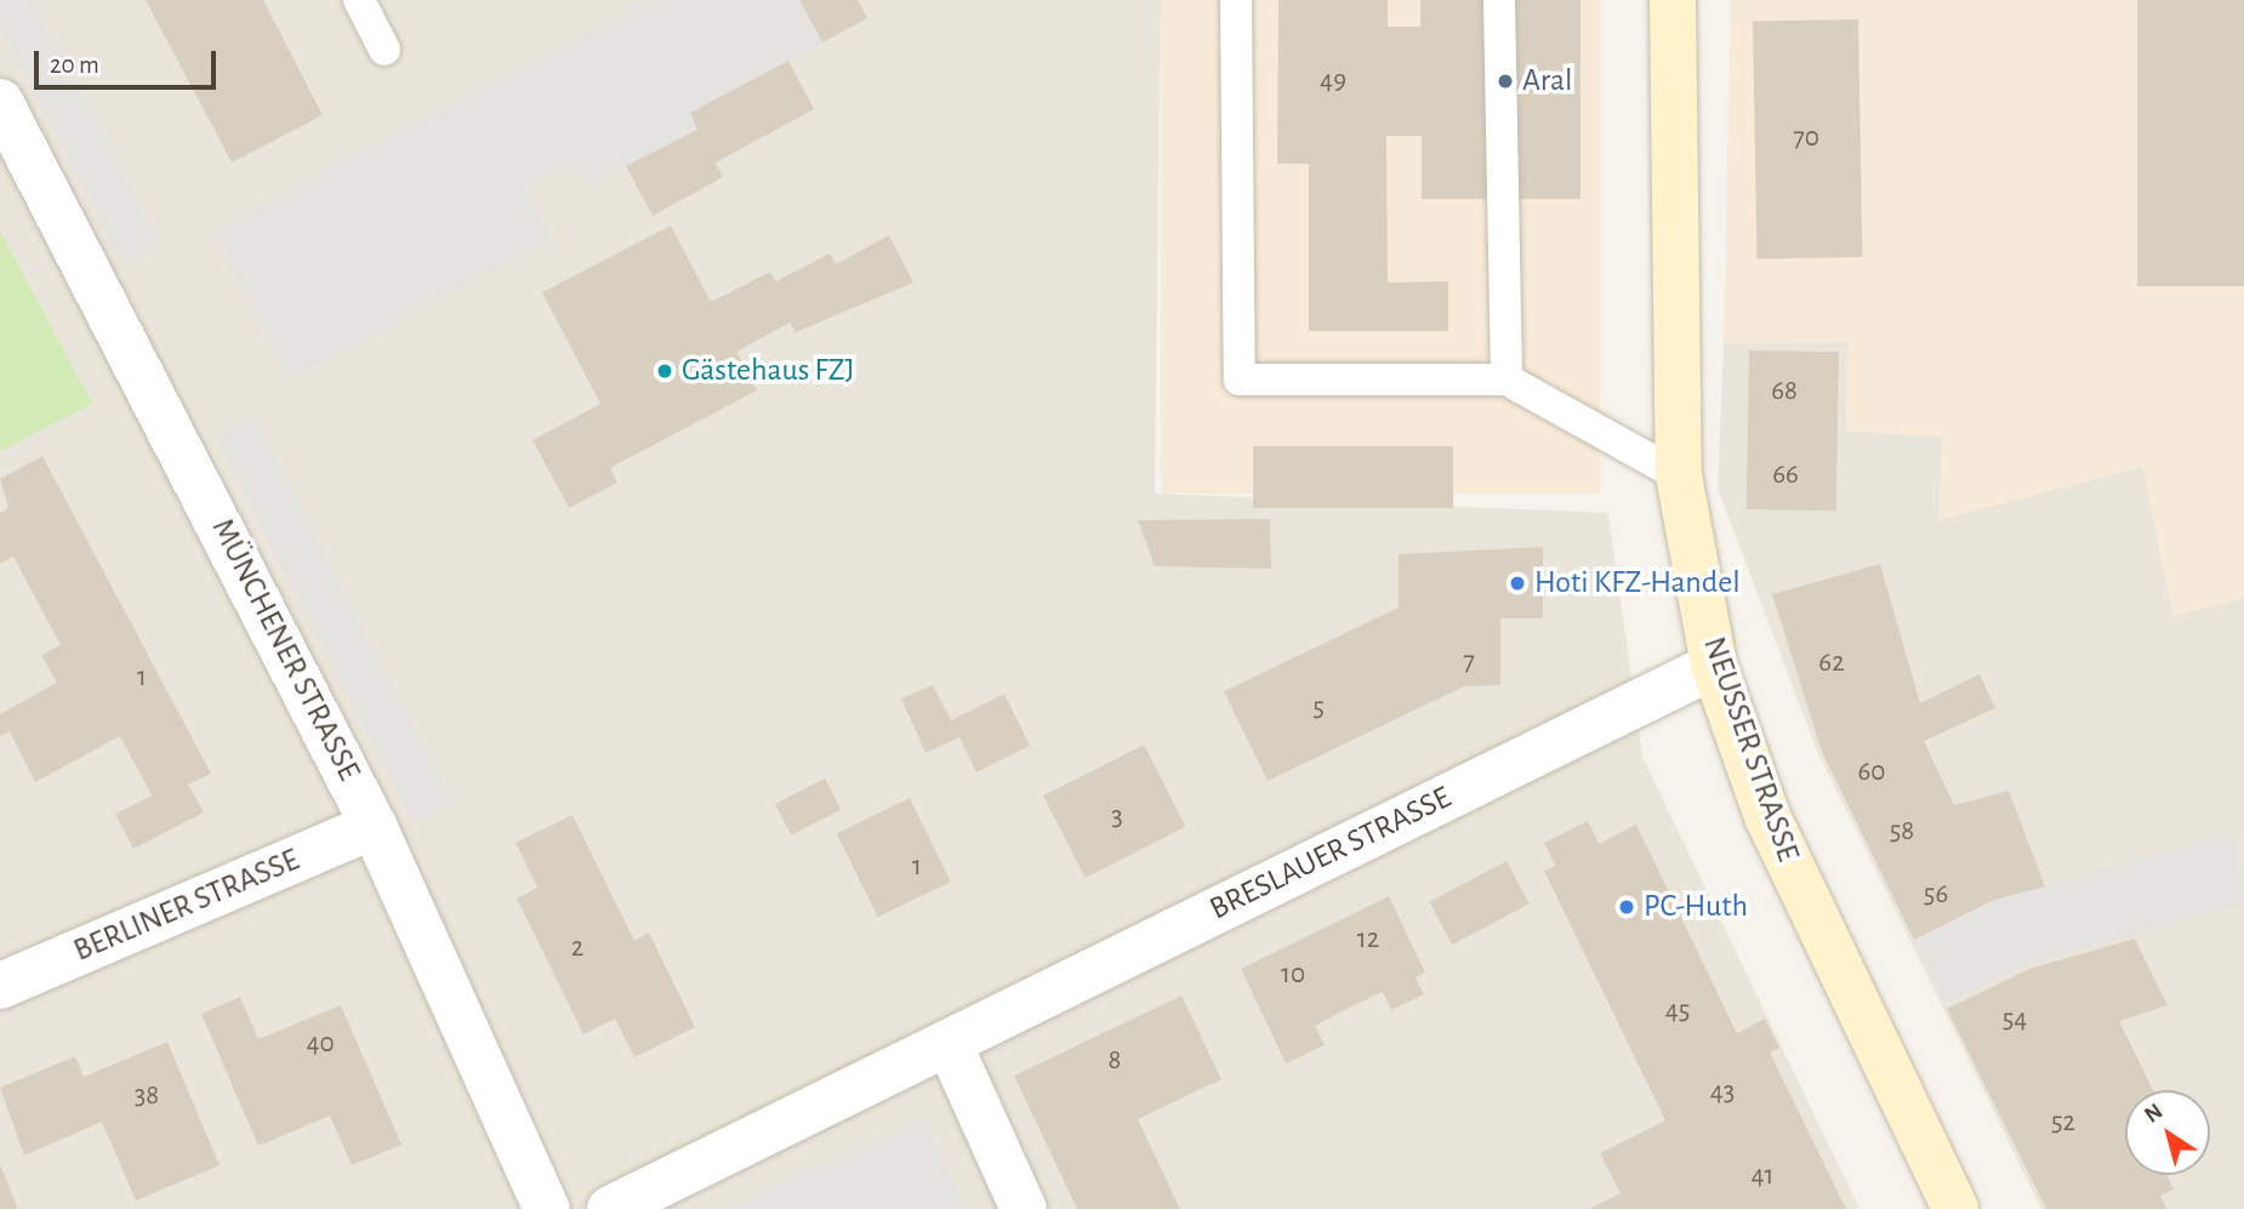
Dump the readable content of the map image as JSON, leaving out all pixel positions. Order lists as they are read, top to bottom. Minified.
{"streets":{"main road":["NEUSSER STRASSE"],"street":["MÜNCHENER STRASSE","BRESLAUER STRASSE","BERLINER STRASSE"]},"crossings":[["MÜNCHENER STRASSE","BERLINER STRASSE"],["NEUSSER STRASSE","BRESLAUER STRASSE"]],"places":["Aral","Gästehaus FZJ","Hoti KFZ-Handel","PC-Huth"],"house_numbers":["49","70","68","66","7","62","1","5","60","3","58","1","56","12","2","10","45","54","40","8","43","38","52","41"],"scale_bar":"20 m","north":"top left"}
